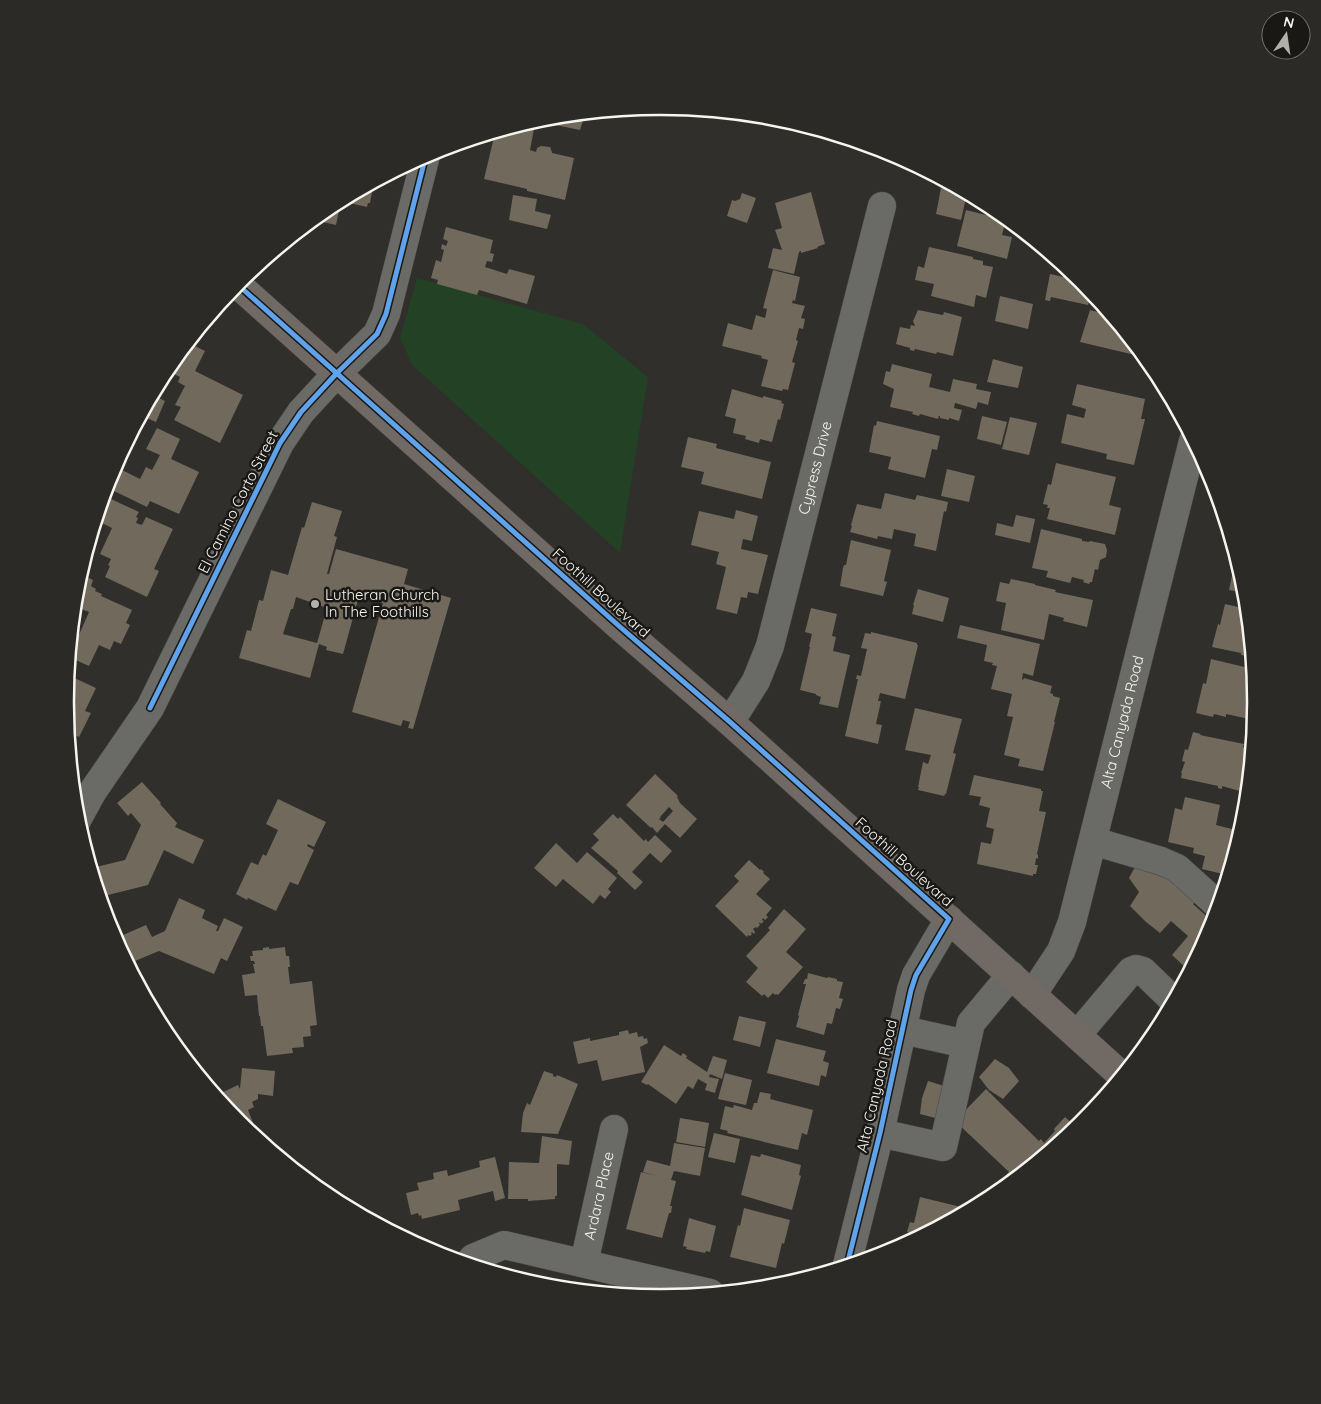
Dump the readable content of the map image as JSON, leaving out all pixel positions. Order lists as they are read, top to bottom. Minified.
{"streets":{"main road":["Foothill Boulevard"],"street":["Cypress Drive","El Camino Corto Street","Alta Canyada Road","Ardara Place"]},"crossings":[["Cypress Drive","Foothill Boulevard"],["El Camino Corto Street","Foothill Boulevard"],["Foothill Boulevard","Alta Canyada Road"]],"places":["Lutheran Church In The Foothills"],"north":"top"}
